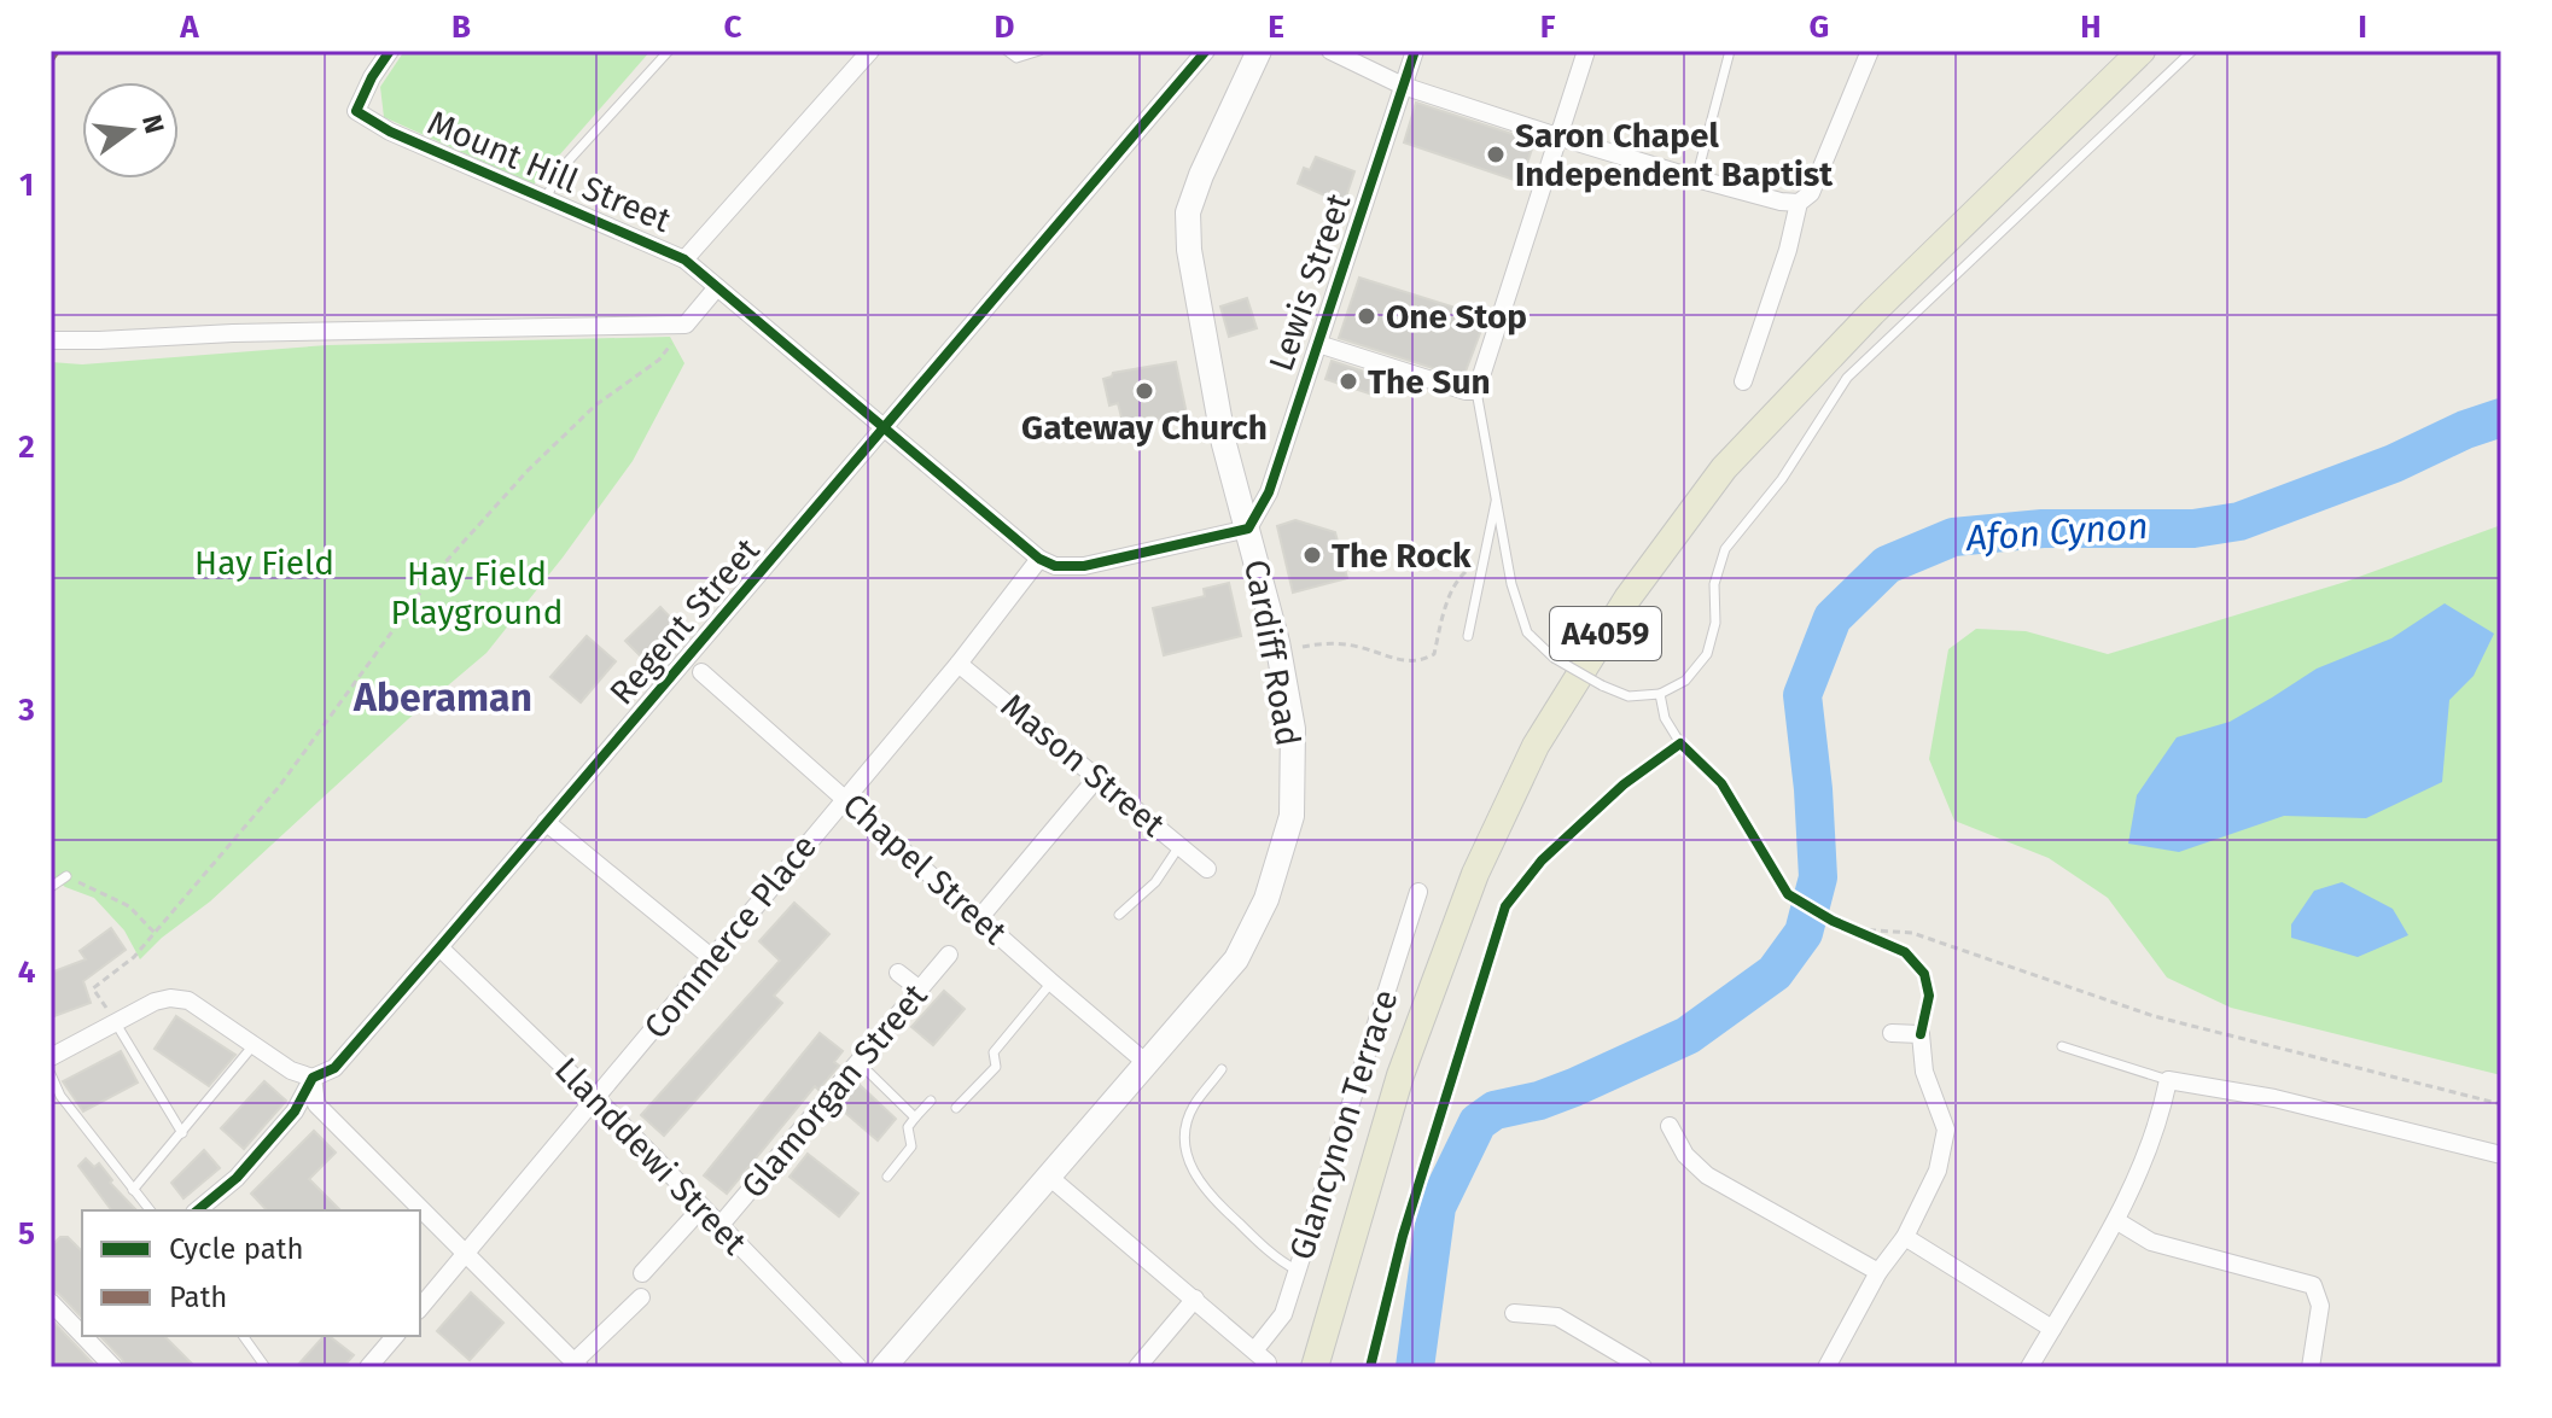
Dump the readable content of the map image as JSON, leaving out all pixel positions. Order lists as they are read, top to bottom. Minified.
{"streets":{"main road":["A4059","Cardiff Road"],"street":["Mount Hill Street","Lewis Street","Regent Street","Mason Street","Chapel Street","Commerce Place","Glamorgan Street","Glancynon Terrace","Llanddewi Street"]},"crossings":[["Mount Hill Street","Regent Street"],["Mount Hill Street","Commerce Place"],["Lewis Street","Cardiff Road"],["Regent Street","Llanddewi Street"],["Cardiff Road","Chapel Street"],["Mason Street","Commerce Place"],["Chapel Street","Commerce Place"],["Commerce Place","Llanddewi Street"],["Glamorgan Street","Llanddewi Street"]],"districts":["Aberaman"],"water":["Afon Cynon"],"parks":["Hay Field","Hay Field Playground"],"places":["Saron Chapel Independent Baptist","One Stop","The Sun","Gateway Church","The Rock"],"legend":["Cycle path","Path"],"north":"right","grid":{"columns":["A","B","C","D","E","F","G","H","I"],"rows":["1","2","3","4","5"]}}
